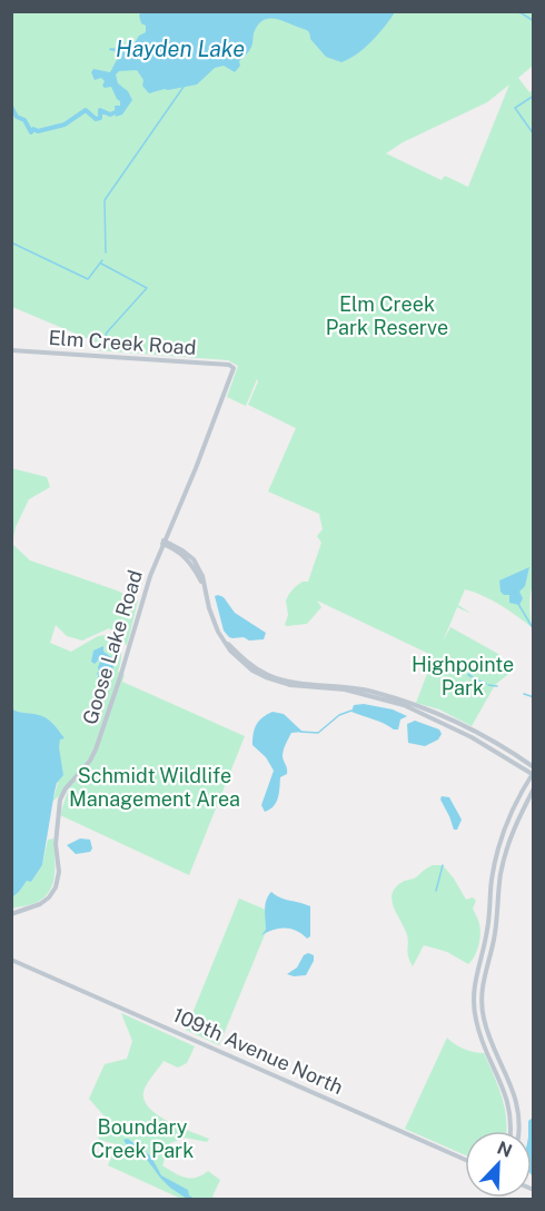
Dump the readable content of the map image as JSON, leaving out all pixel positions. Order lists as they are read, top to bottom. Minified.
{"streets":{"street":["Elm Creek Road","Goose Lake Road","109th Avenue North"]},"crossings":[["Elm Creek Road","Goose Lake Road"]],"water":["Hayden Lake"],"parks":["Elm Creek Park Reserve","Highpointe Park","Schmidt Wildlife Management Area","Boundary Creek Park"],"north":"top right"}
